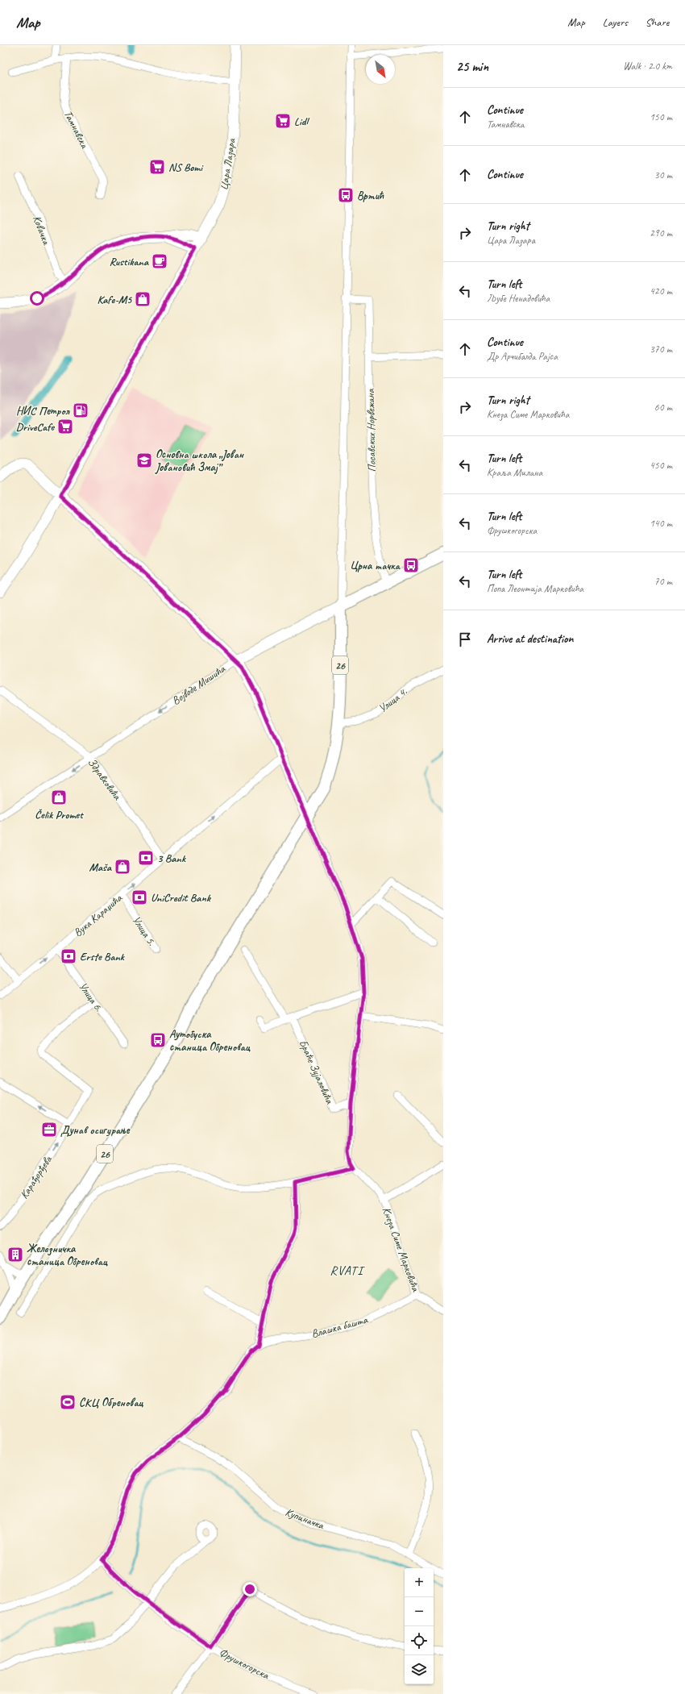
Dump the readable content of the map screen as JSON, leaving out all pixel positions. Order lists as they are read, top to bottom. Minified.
{"streets":{"main road":["26","Војводе Мишића"],"street":["Тамнавска","Цара Лазара","Ковачка","Посавских Норвежана","Улица 4.","Здравковића","Вука Караџића","Улица 5.","Улица 6.","Браће Зујаловића","Карађорђева","Кнеза Симе Марковића","Влашка башта","Купиначка","Фрушкогорска"]},"crossings":[["Посавских Норвежана","Војводе Мишића"],["26","Војводе Мишића"],["26","Улица 4."],["Војводе Мишића","Здравковића"],["Здравковића","Вука Караџића"],["Вука Караџића","Улица 5."],["Вука Караџића","Улица 6."],["Улица 6.","Карађорђева"],["Кнеза Симе Марковића","Влашка башта"]],"one_way":["Војводе Мишића","Вука Караџића","Карађорђева"],"districts":["RVATI"],"places":{"supermarket":["Lidl","NS Bomi","DriveCafe"],"bus stop":["Вртић","Црна тачка","Аутобуска станица Обреновац"],"cafe":["Rustikana"],"shop":["Kafe-M5","Čelik Promet","Maša"],"fuel station":["НИС Петрол"],"school or university":["Основна школа „Јован Јовановић Змај”"],"bank":["3 Bank","UniCredit Bank","Erste Bank"],"office":["Дунав осигурање"],"building":["Железничка станица Обреновац"],"sports":["СКЦ Обреновац"]},"north":"bottom right","page":{"header":"Map","nav":["Map","Layers","Share"],"heading":["25 min","Walk · 2.0 km"],"list":[["Continue","Тамнавска","150 m"],["Continue","30 m"],["Turn right","Цара Лазара","290 m"],["Turn left","Љубе Ненадовића","420 m"],["Continue","Др Арчибалда Рајса","370 m"],["Turn right","Кнеза Симе Марковића","60 m"],["Turn left","Краља Милана","450 m"],["Turn left","Фрушкогорска","140 m"],["Turn left","Попа Леонтија Марковића","70 m"],"Arrive at destination"],"map_buttons":["+","−"]}}
